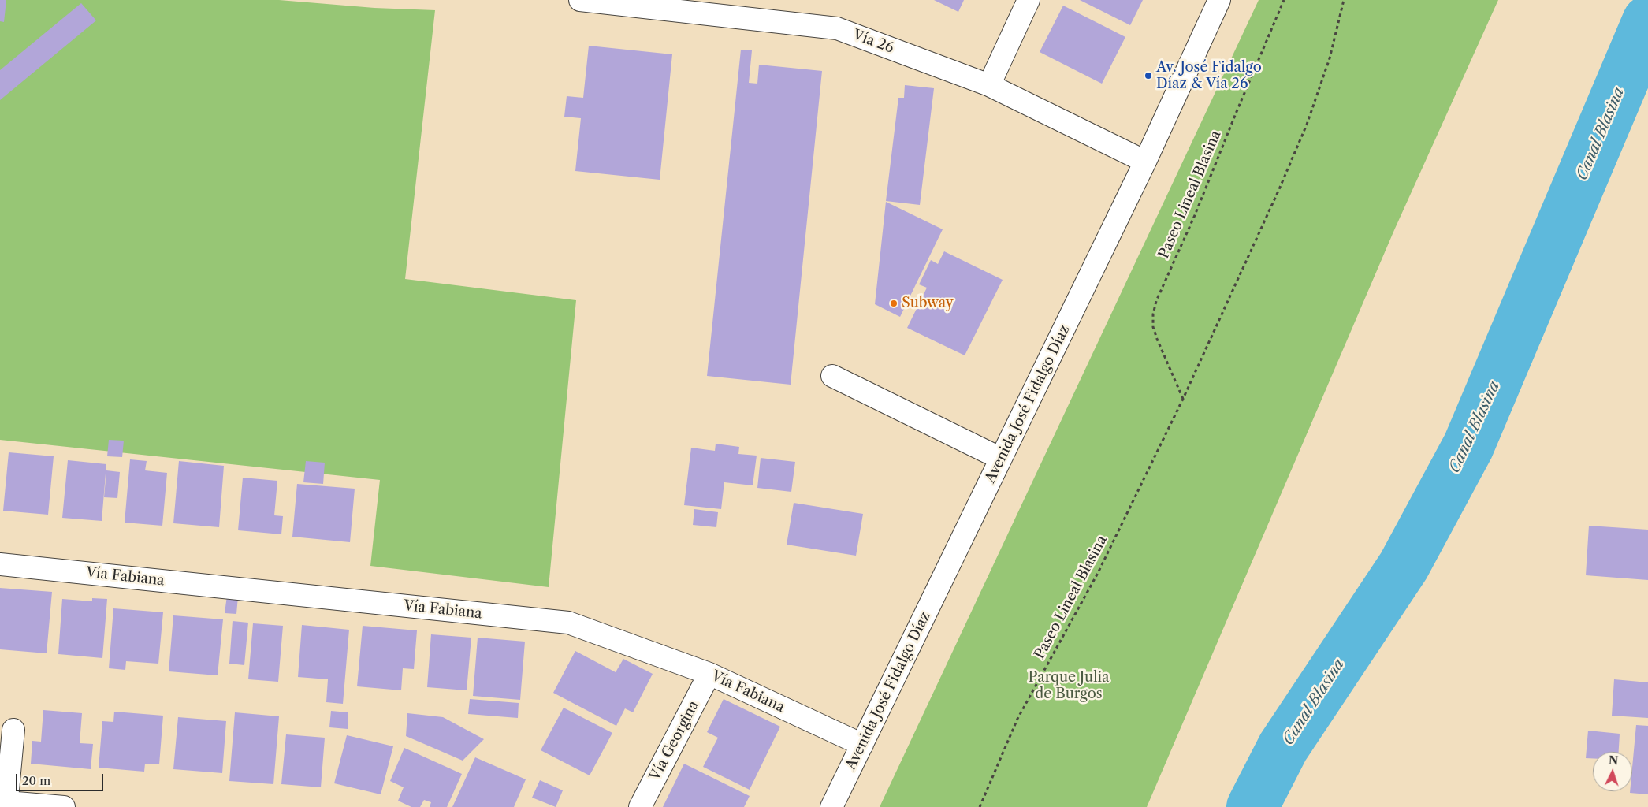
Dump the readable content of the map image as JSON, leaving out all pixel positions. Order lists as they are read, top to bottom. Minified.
{"streets":{"street":["Vía 26","Avenida José Fidalgo Díaz","Vía Fabiana","Vía Georgina"],"path":["Paseo Lineal Blasina"]},"crossings":[["Vía 26","Avenida José Fidalgo Díaz"],["Avenida José Fidalgo Díaz","Vía Fabiana"],["Vía Fabiana","Vía Georgina"]],"water":["Canal Blasina"],"parks":["Parque Julia de Burgos"],"places":["Av. José Fidalgo Díaz & Vía 26","Subway"],"scale_bar":"20 m","north":"top"}
